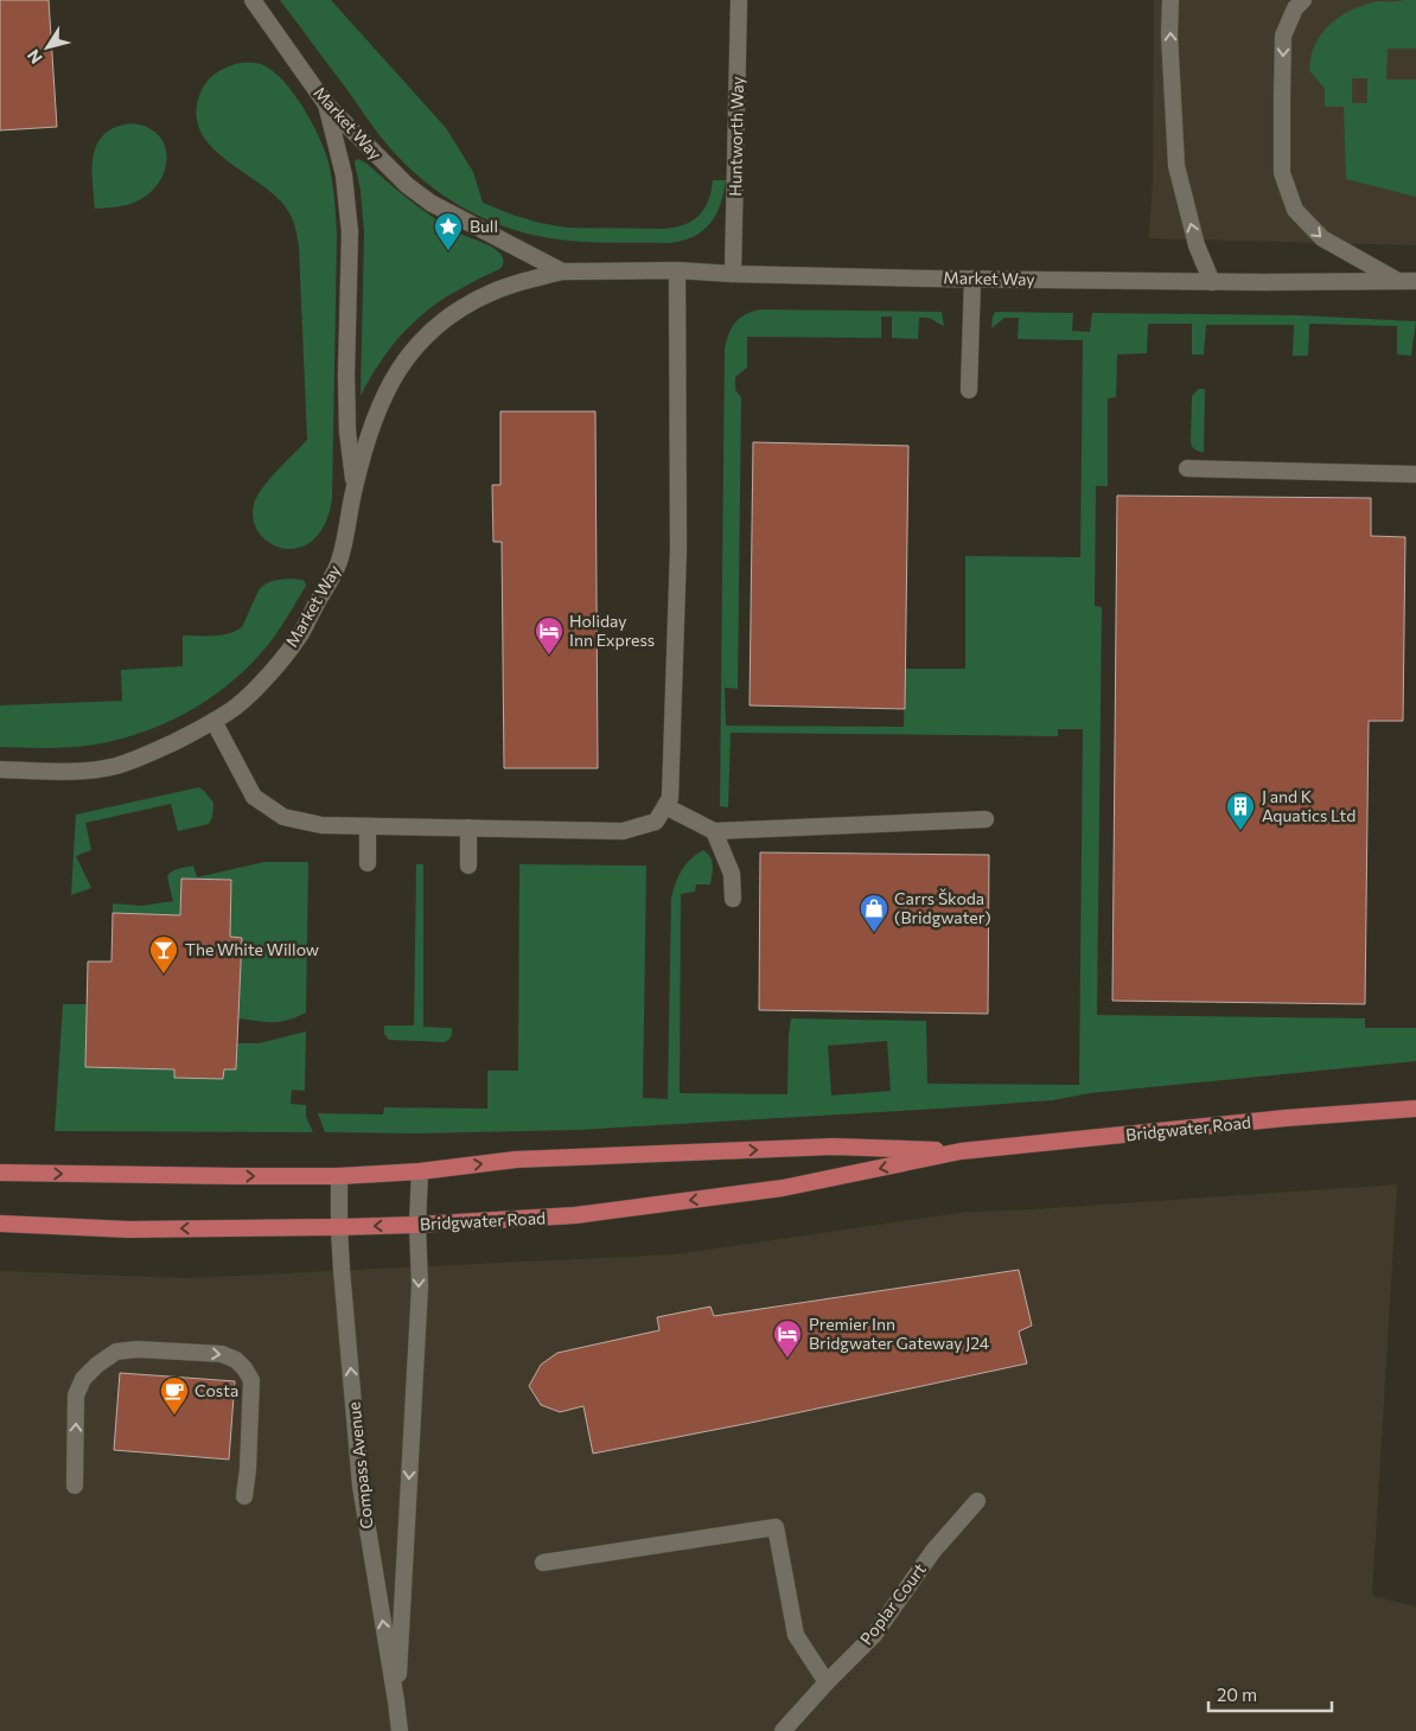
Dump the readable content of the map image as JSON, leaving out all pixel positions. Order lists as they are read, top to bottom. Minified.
{"streets":{"main road":["Bridgwater Road"],"street":["Market Way","Huntworth Way","Compass Avenue","Poplar Court"]},"crossings":[["Market Way","Huntworth Way"],["Bridgwater Road","Compass Avenue"]],"places":{"place":["Bull"],"hotel":["Holiday Inn Express","Premier Inn Bridgwater Gateway J24"],"building":["J and K Aquatics Ltd"],"shop":["Carrs Škoda (Bridgwater)"],"bar":["The White Willow"],"cafe":["Costa"]},"scale_bar":"20 m","north":"bottom left"}
